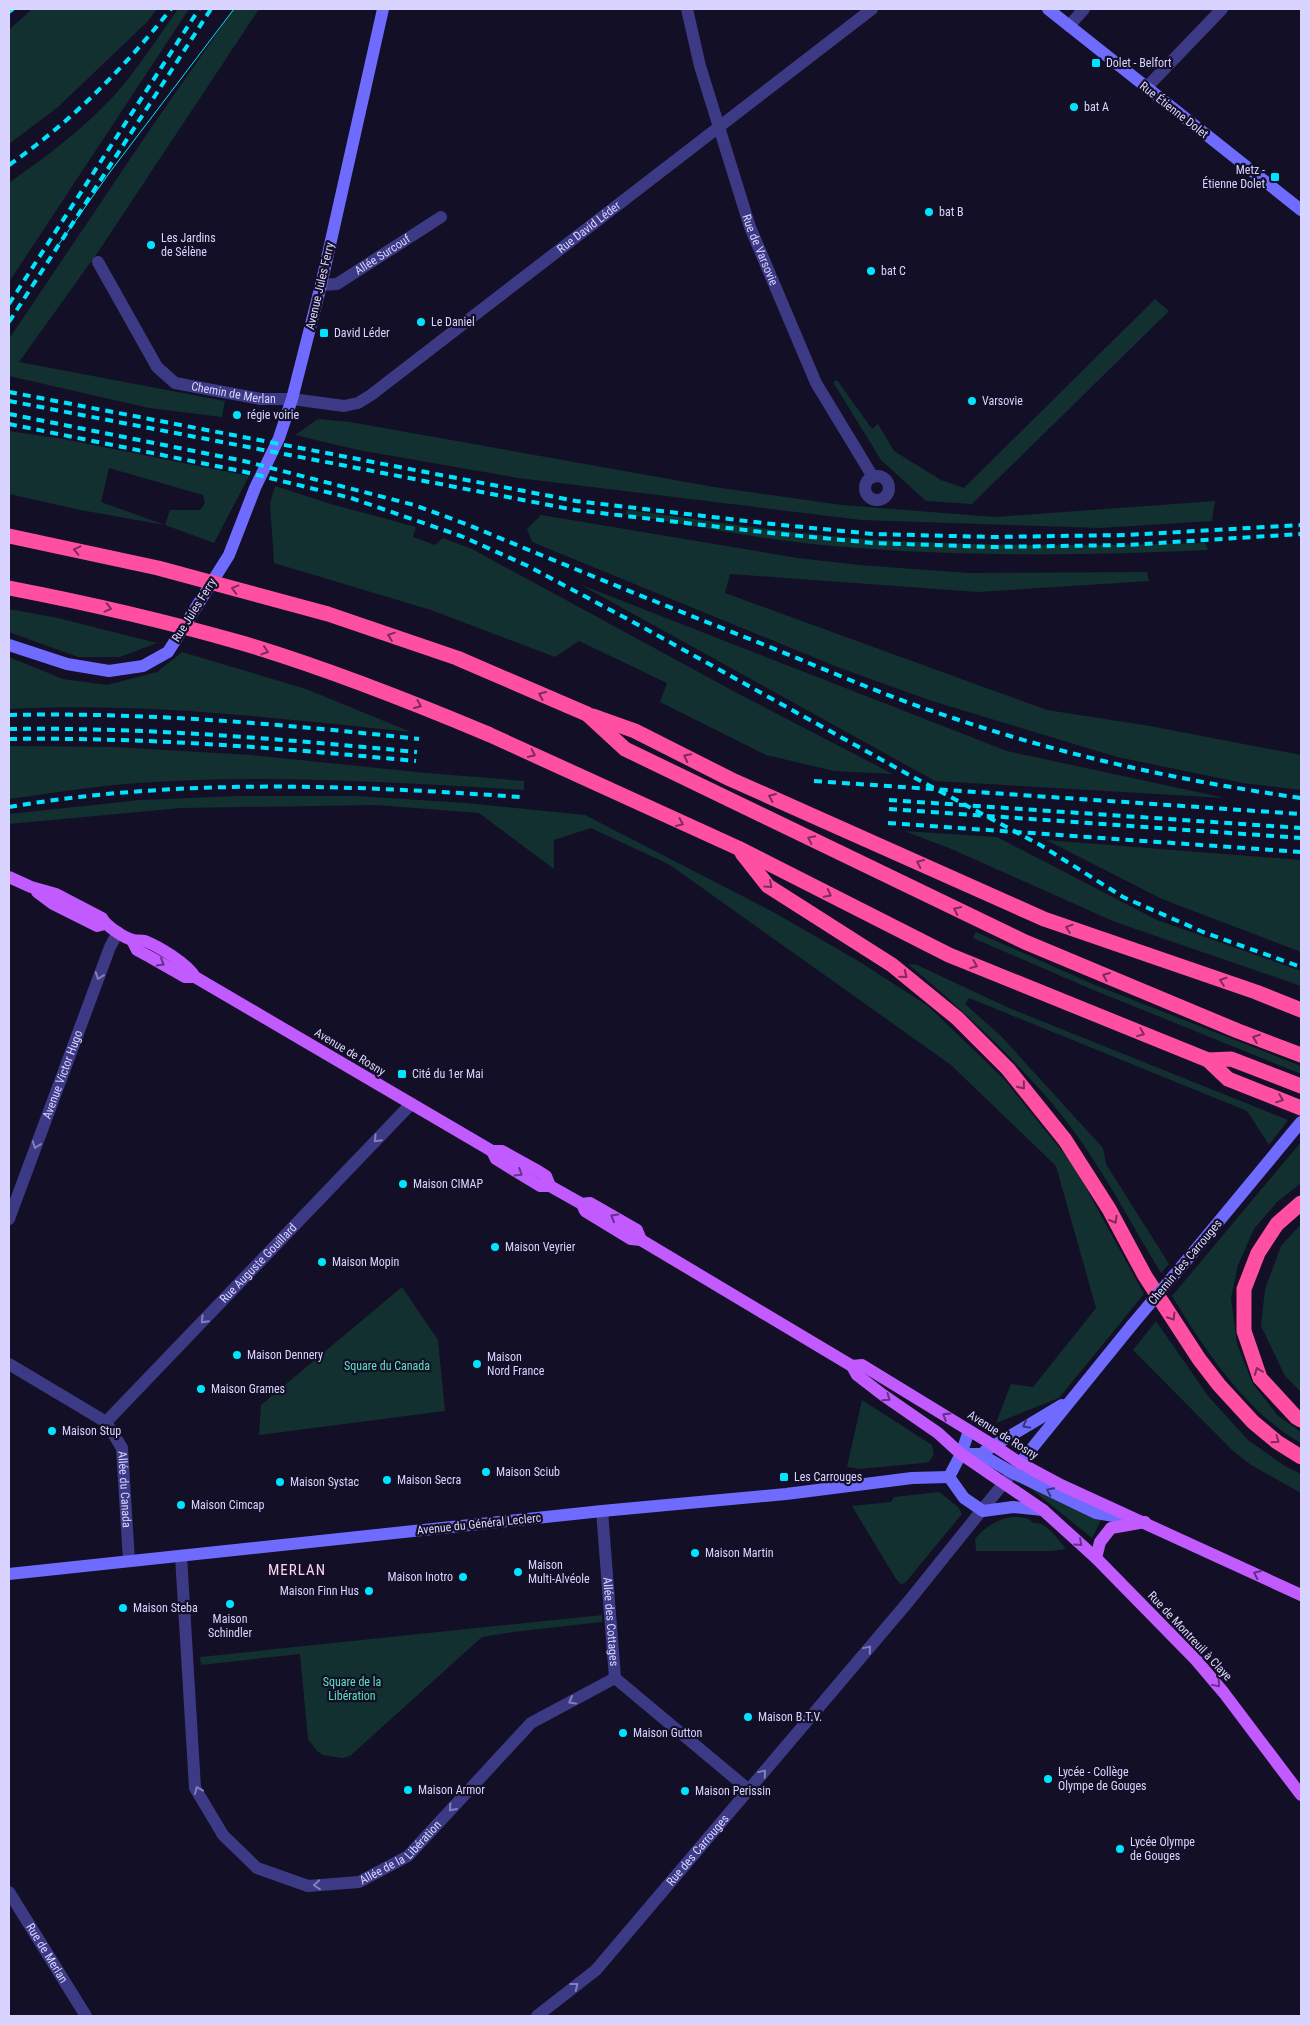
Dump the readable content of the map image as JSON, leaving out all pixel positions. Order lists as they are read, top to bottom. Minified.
{"streets":{"main road":["Avenue de Rosny","Rue de Montreuil à Claye"],"street":["Rue Étienne Dolet","Rue David Léder","Rue de Varsovie","Allée Surcouf","Avenue Jules Ferry","Chemin de Merlan","Rue Jules Ferry","Avenue Victor Hugo","Chemin des Carrouges","Rue Auguste Gouillard","Allée du Canada","Avenue du Général Leclerc","Allée des Cottages","Allée de la Libération","Rue des Carrouges","Rue de Merlan"]},"crossings":[["Rue David Léder","Rue de Varsovie"],["Rue David Léder","Avenue Jules Ferry"],["Rue David Léder","Chemin de Merlan"],["Allée Surcouf","Avenue Jules Ferry"],["Avenue Jules Ferry","Chemin de Merlan"],["Avenue Jules Ferry","Rue Jules Ferry"],["Avenue de Rosny","Avenue Victor Hugo"],["Avenue de Rosny","Chemin des Carrouges"],["Avenue de Rosny","Rue Auguste Gouillard"],["Avenue de Rosny","Rue de Montreuil à Claye"],["Avenue de Rosny","Rue des Carrouges"],["Chemin des Carrouges","Rue des Carrouges"],["Rue Auguste Gouillard","Allée du Canada"],["Allée du Canada","Avenue du Général Leclerc"],["Avenue du Général Leclerc","Allée des Cottages"],["Avenue du Général Leclerc","Allée de la Libération"],["Allée des Cottages","Allée de la Libération"],["Allée des Cottages","Rue des Carrouges"]],"one_way":["Avenue Victor Hugo","Rue Auguste Gouillard","Rue de Montreuil à Claye","Rue des Carrouges"],"districts":["MERLAN"],"parks":["Square du Canada","Square de la Libération"],"places":{"transit":["Dolet - Belfort","Metz - Étienne Dolet","David Léder","Cité du 1er Mai","Les Carrouges"],"other":["bat A","bat B","Les Jardins de Sélène","bat C","Le Daniel","Varsovie","régie voirie","Maison CIMAP","Maison Veyrier","Maison Mopin","Maison Dennery","Maison Nord France","Maison Grames","Maison Stup","Maison Sciub","Maison Secra","Maison Systac","Maison Cimcap","Maison Martin","Maison Multi-Alvéole","Maison Inotro","Maison Finn Hus","Maison Schindler","Maison Steba","Maison B.T.V.","Maison Gutton","Lycée - Collège Olympe de Gouges","Maison Armor","Maison Perissin","Lycée Olympe de Gouges"]}}
